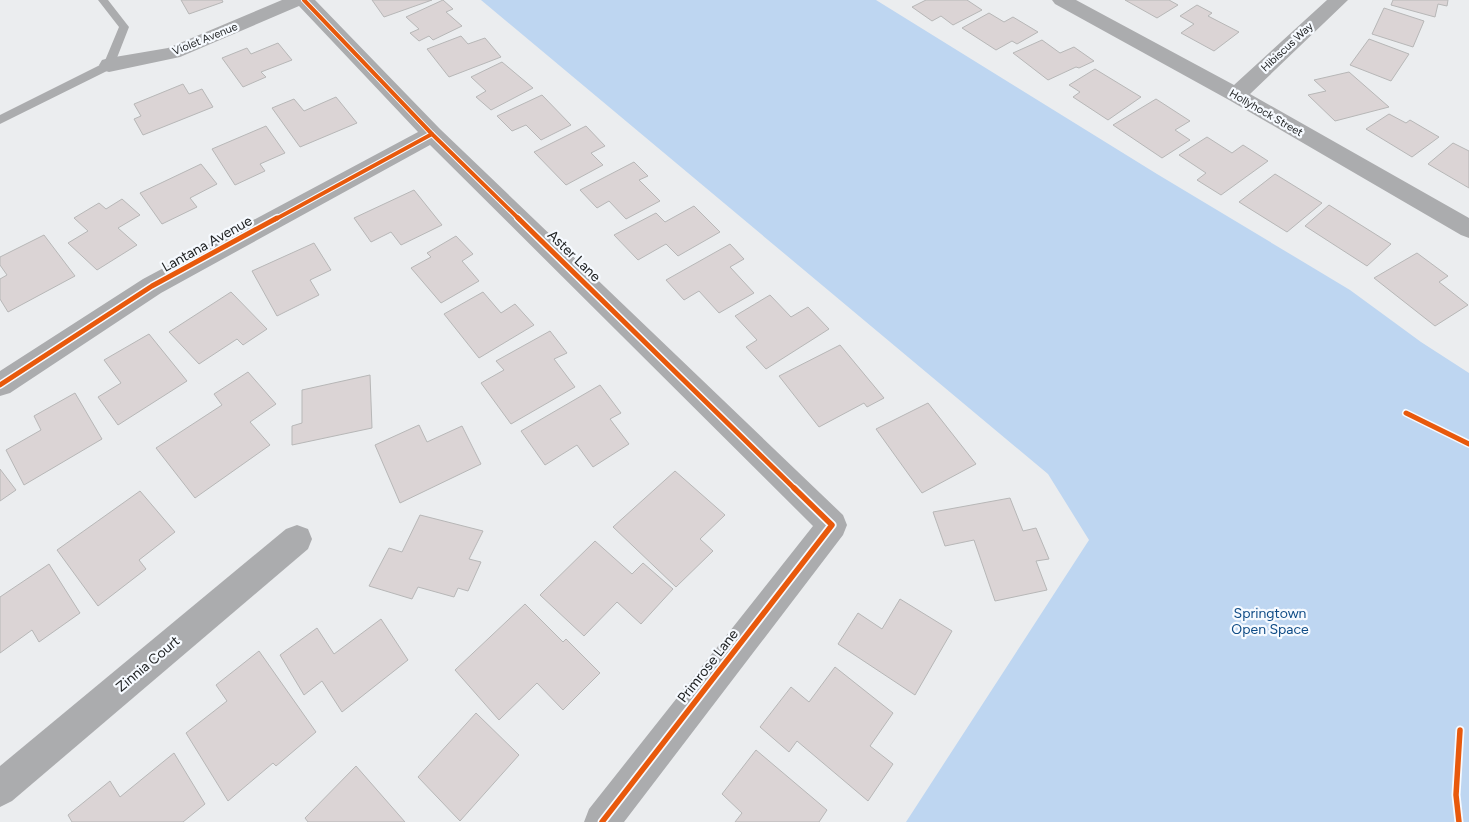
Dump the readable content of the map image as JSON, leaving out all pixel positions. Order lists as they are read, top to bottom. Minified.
{"streets":{"street":["Violet Avenue","Hibiscus Way","Hollyhock Street","Lantana Avenue","Aster Lane","Zinnia Court","Primrose Lane"]},"crossings":[["Hibiscus Way","Hollyhock Street"],["Lantana Avenue","Aster Lane"],["Aster Lane","Primrose Lane"]],"parks":["Springtown Open Space"]}
